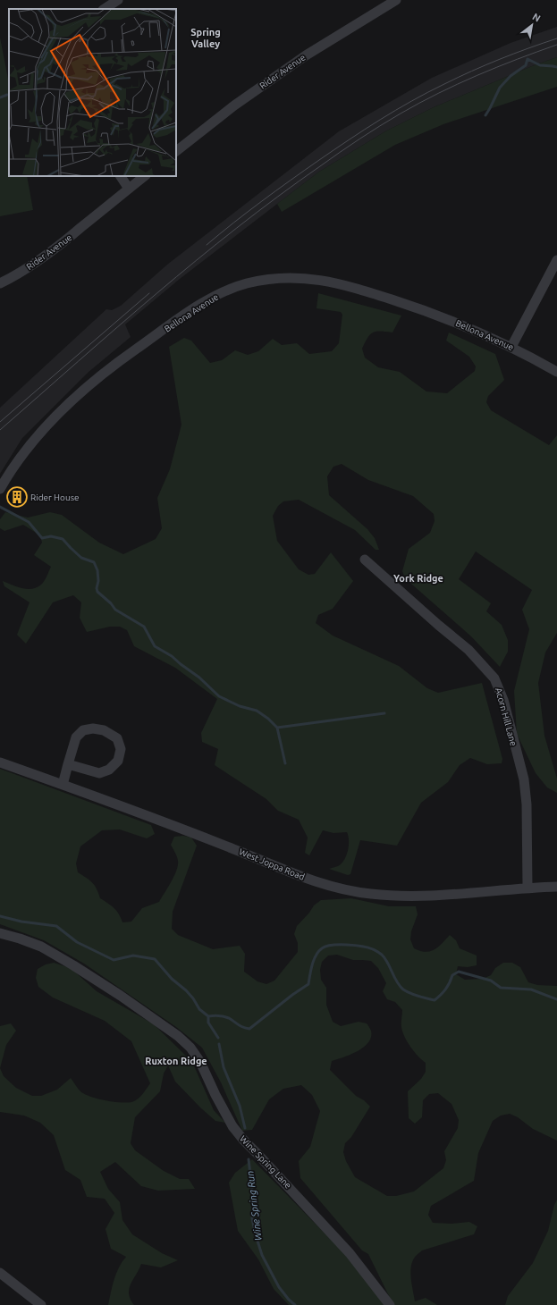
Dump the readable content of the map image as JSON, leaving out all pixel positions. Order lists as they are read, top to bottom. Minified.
{"streets":{"street":["Rider Avenue","Bellona Avenue","Acorn Hill Lane","West Joppa Road","Wine Spring Lane"]},"crossings":[["Acorn Hill Lane","West Joppa Road"]],"districts":["Spring Valley","York Ridge","Ruxton Ridge"],"water":["Wine Spring Run"],"places":{"building":["Rider House"]},"north":"top right"}
